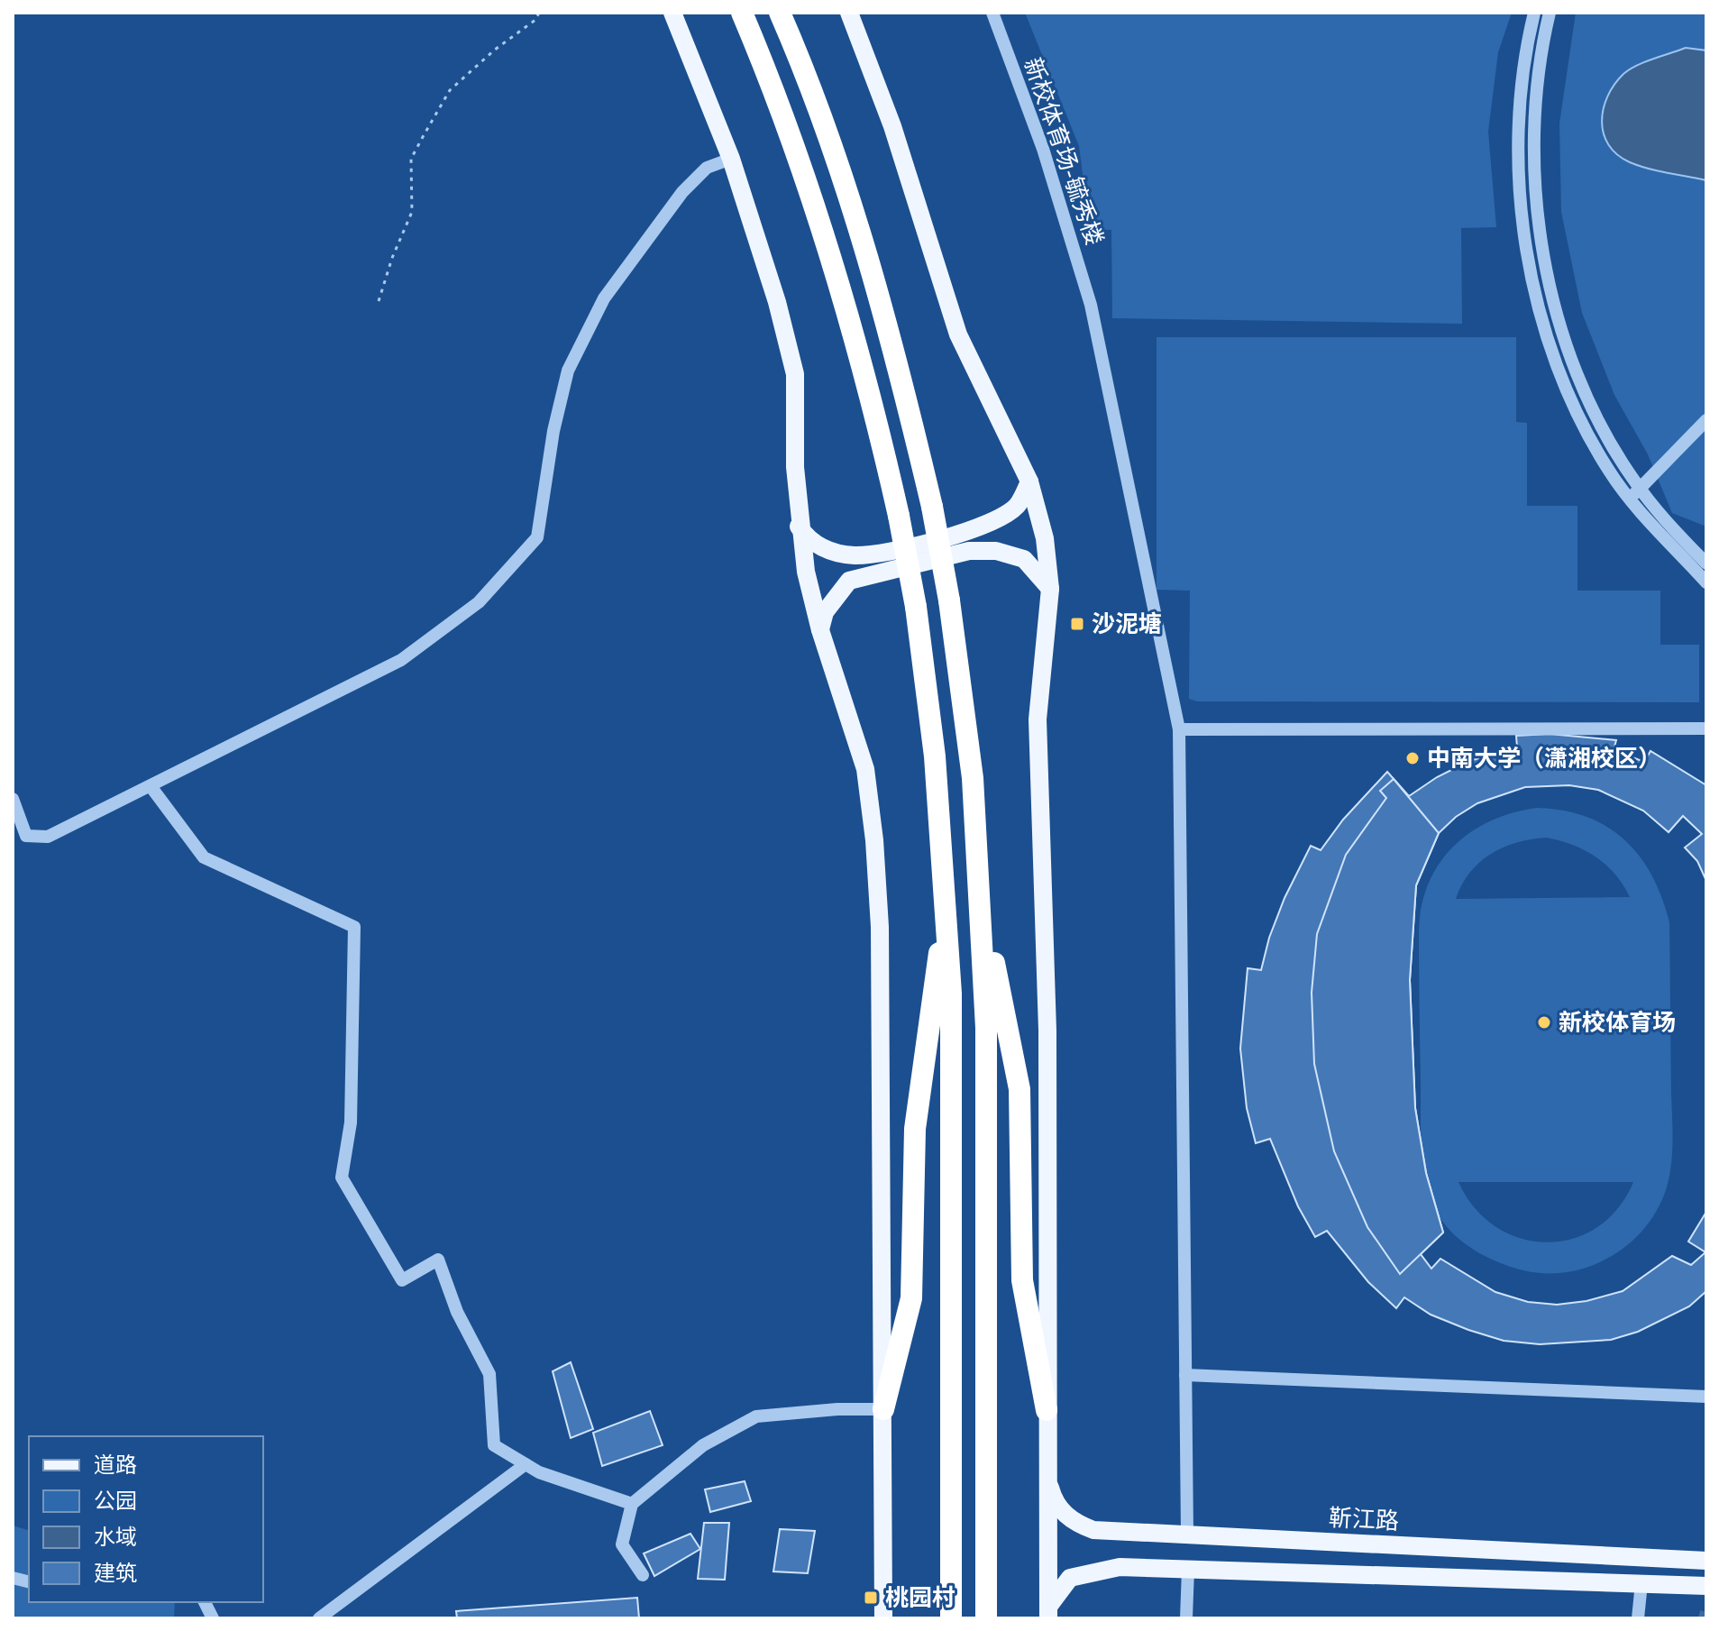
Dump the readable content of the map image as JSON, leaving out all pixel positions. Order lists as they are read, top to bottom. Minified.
{"streets":{"main road":["靳江路"],"street":["新校体育场-毓秀楼"]},"crossings":[["新校体育场-毓秀楼","靳江路"]],"places":{"transit":["沙泥塘","桃园村"],"other":["中南大学（潇湘校区）","新校体育场"]},"legend":["道路","公园","水域","建筑"]}
